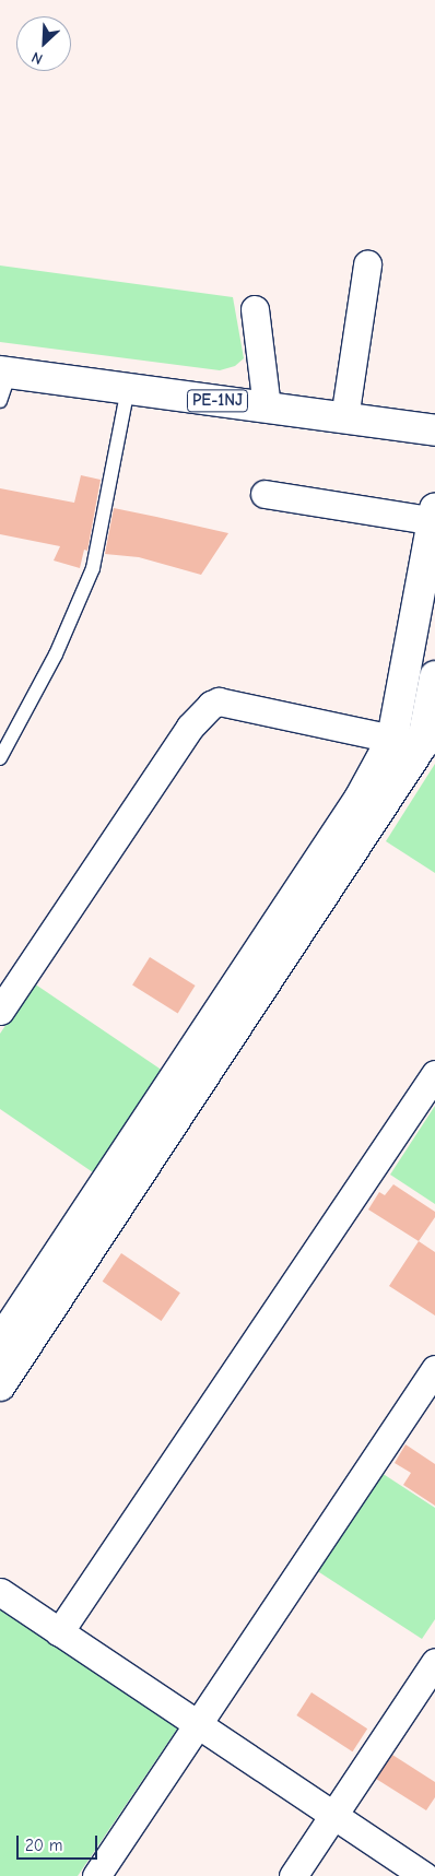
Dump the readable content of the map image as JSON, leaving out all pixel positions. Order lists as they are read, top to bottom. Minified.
{"streets":{"main road":["PE-1NJ"]},"scale_bar":"20 m","north":"bottom left"}
